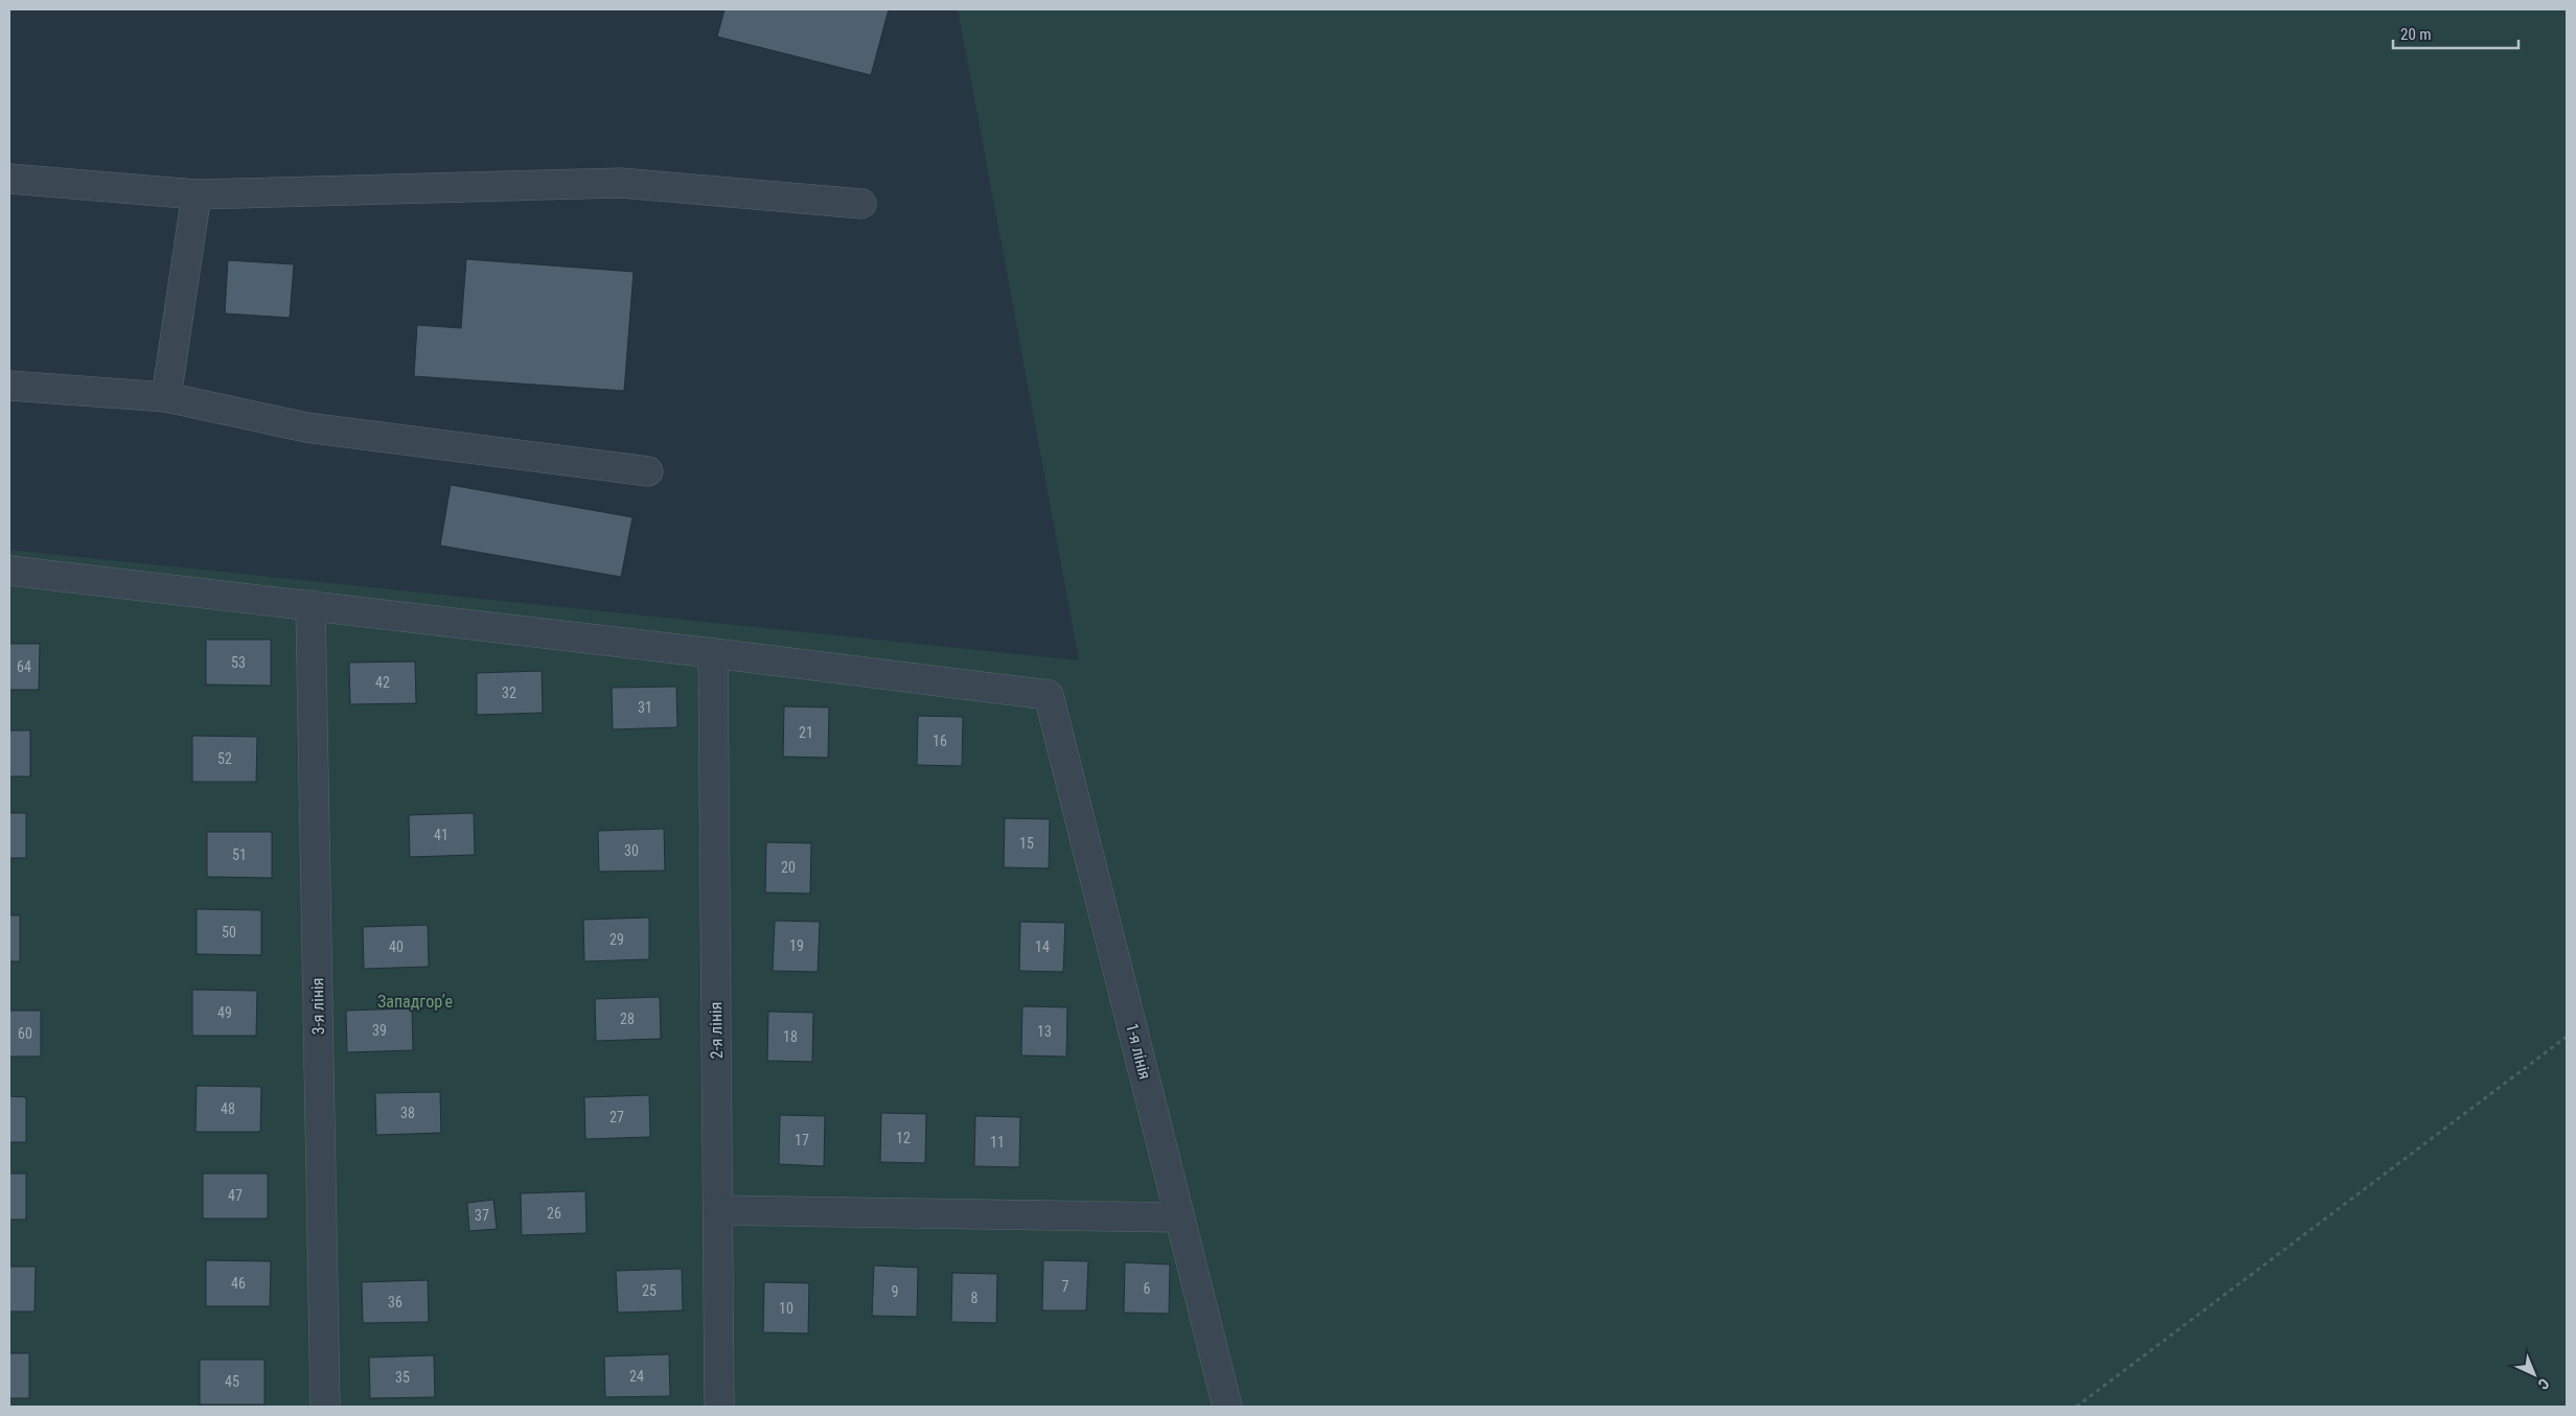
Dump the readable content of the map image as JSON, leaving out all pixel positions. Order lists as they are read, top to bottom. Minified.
{"streets":{"street":["3-я лінія","2-я лінія","1-я лінія"]},"crossings":[["2-я лінія","1-я лінія"]],"parks":["Западгорʼе"],"house_numbers":["53","64","42","32","31","21","16","52","41","15","30","51","20","50","29","19","40","14","49","28","39","13","60","18","48","38","27","12","17","11","47","26","37","46","7","6","25","9","8","36","10","24","35","45"],"scale_bar":"20 m","north":"bottom right"}
